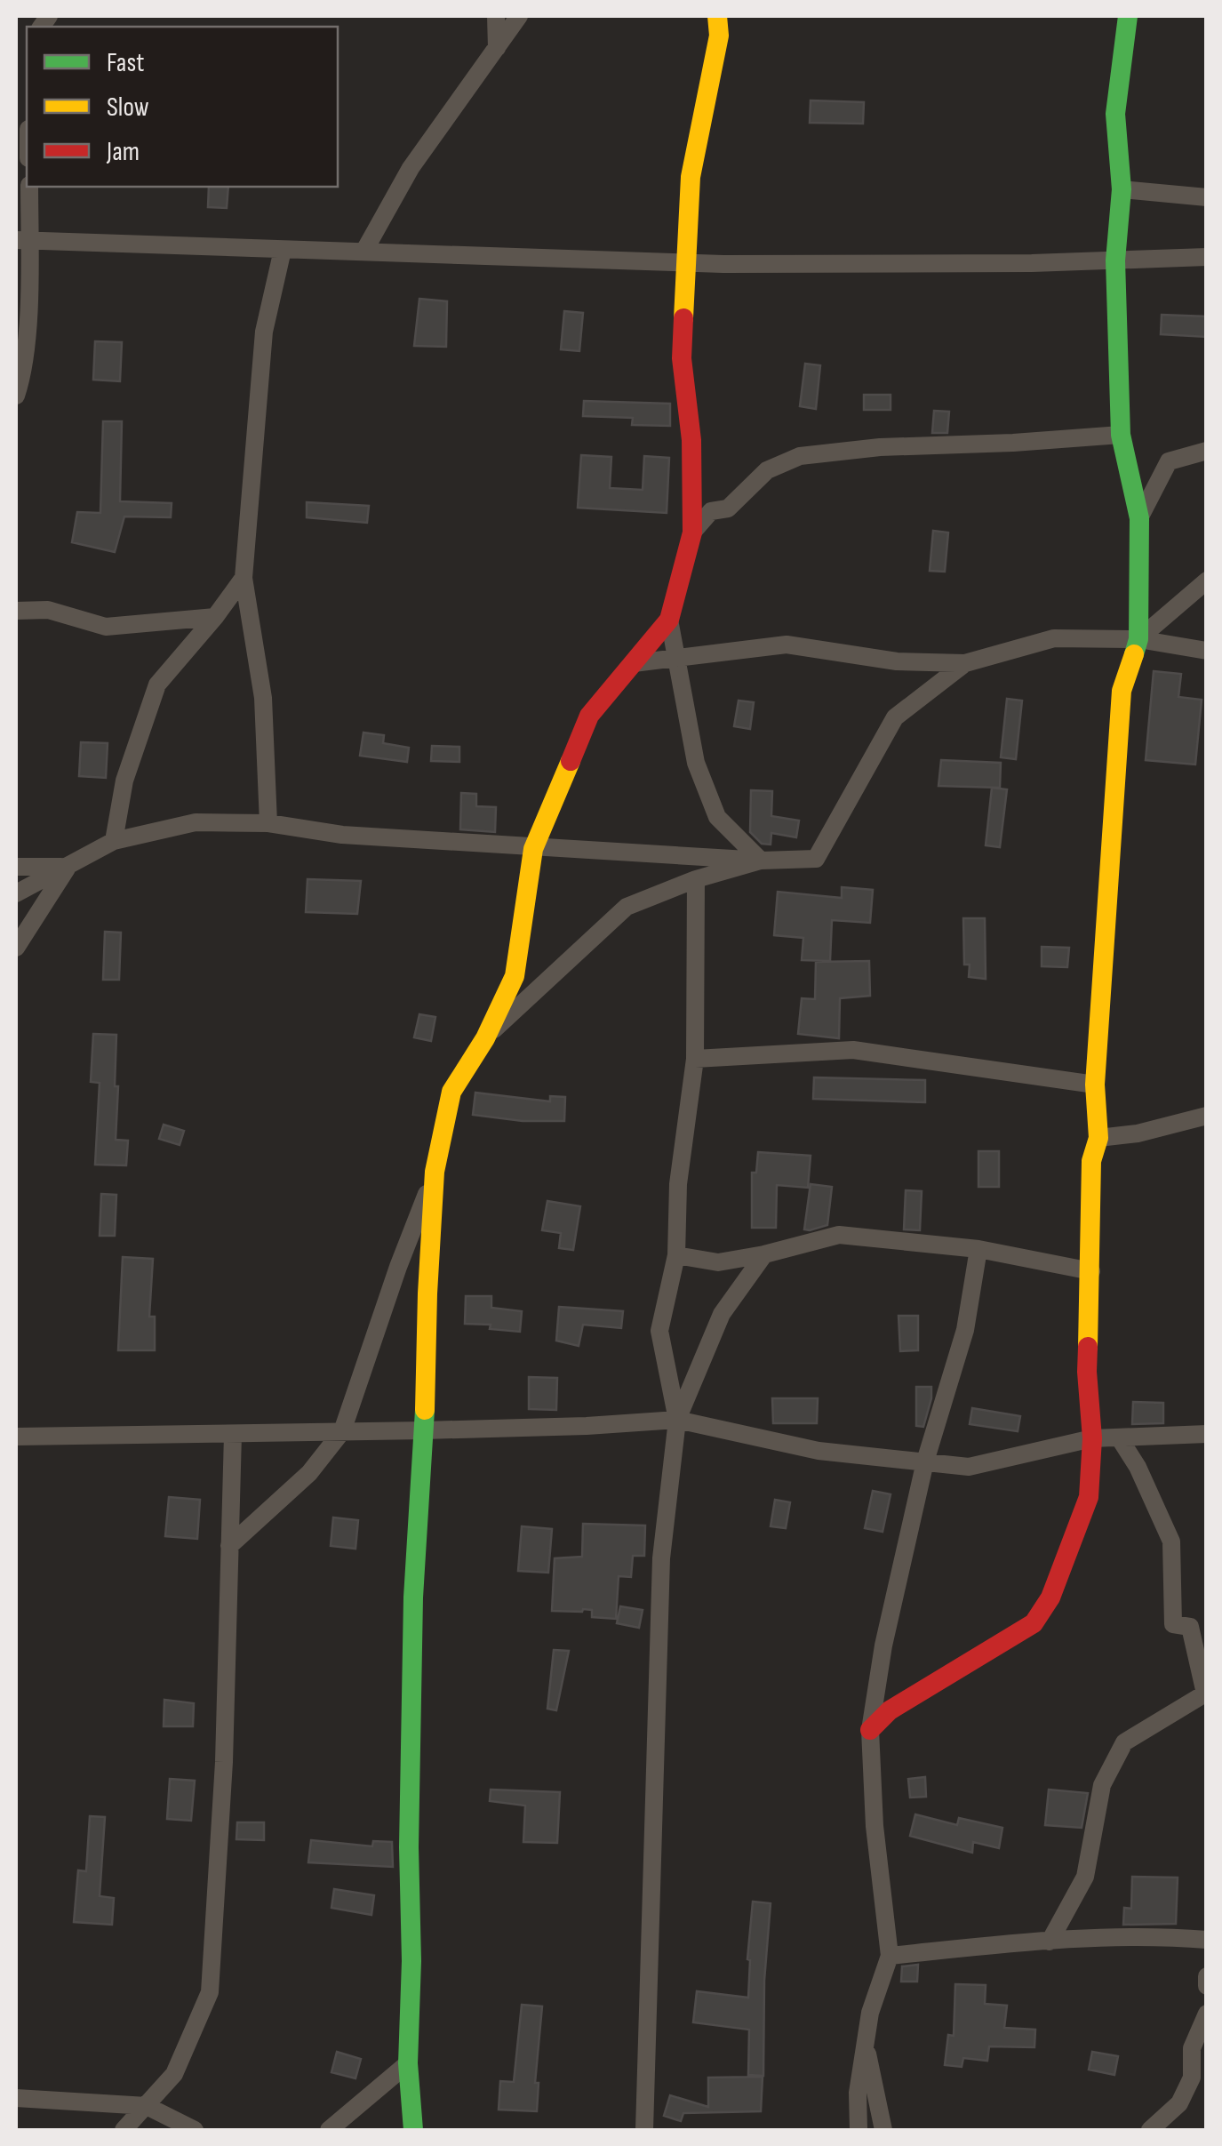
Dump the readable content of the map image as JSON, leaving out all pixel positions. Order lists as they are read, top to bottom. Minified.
{"legend":["Fast","Slow","Jam"]}
